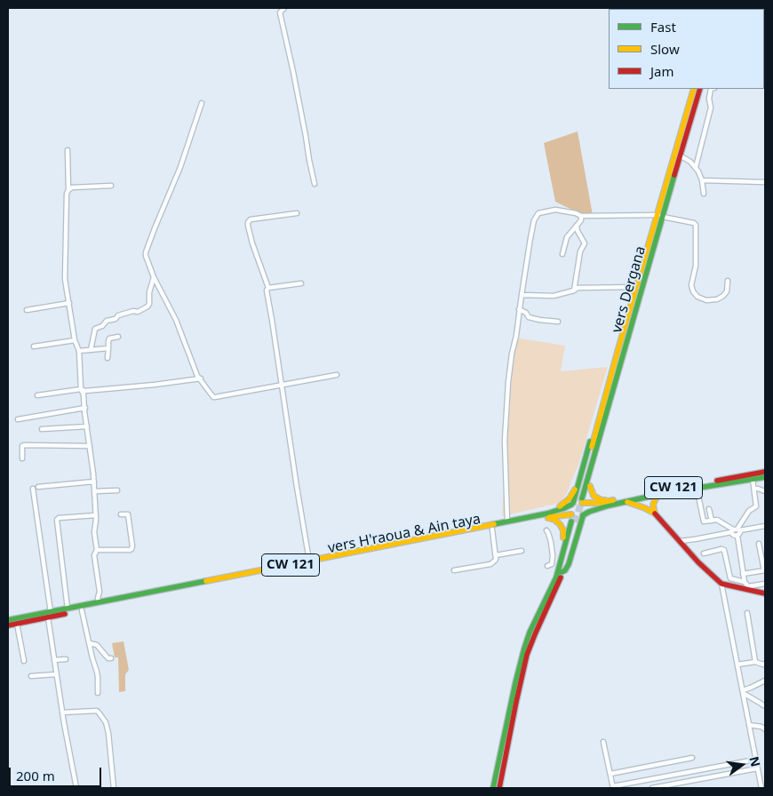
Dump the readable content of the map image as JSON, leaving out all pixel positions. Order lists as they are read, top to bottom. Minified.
{"streets":{"main road":["vers Dergana","CW 121","vers H'raoua & Ain taya"]},"crossings":[["vers Dergana","CW 121"],["vers Dergana","vers H'raoua & Ain taya"],["CW 121","vers H'raoua & Ain taya"]],"legend":["Fast","Slow","Jam"],"scale_bar":"200 m","north":"right"}
